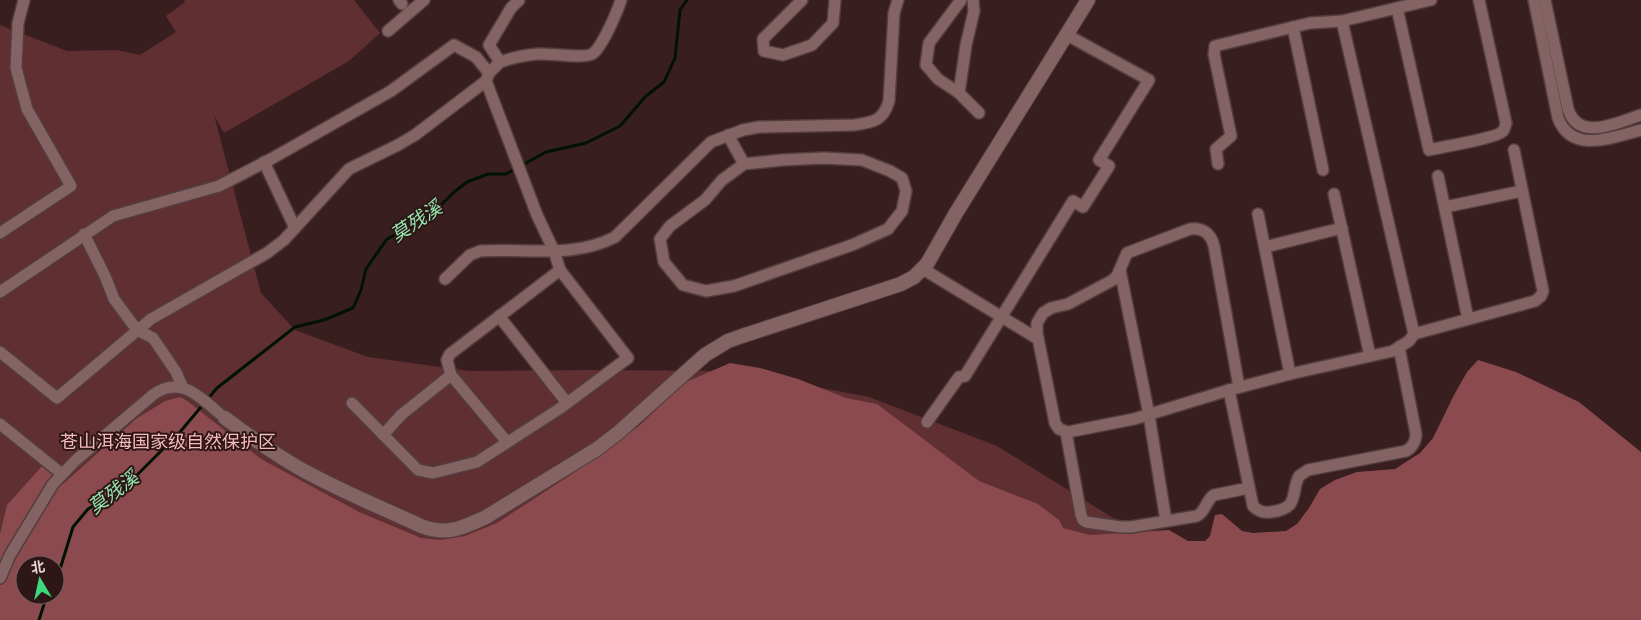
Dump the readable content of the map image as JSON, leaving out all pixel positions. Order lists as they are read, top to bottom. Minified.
{"water":["莫残溪"],"parks":["苍山洱海国家级自然保护区"],"north":"top"}
